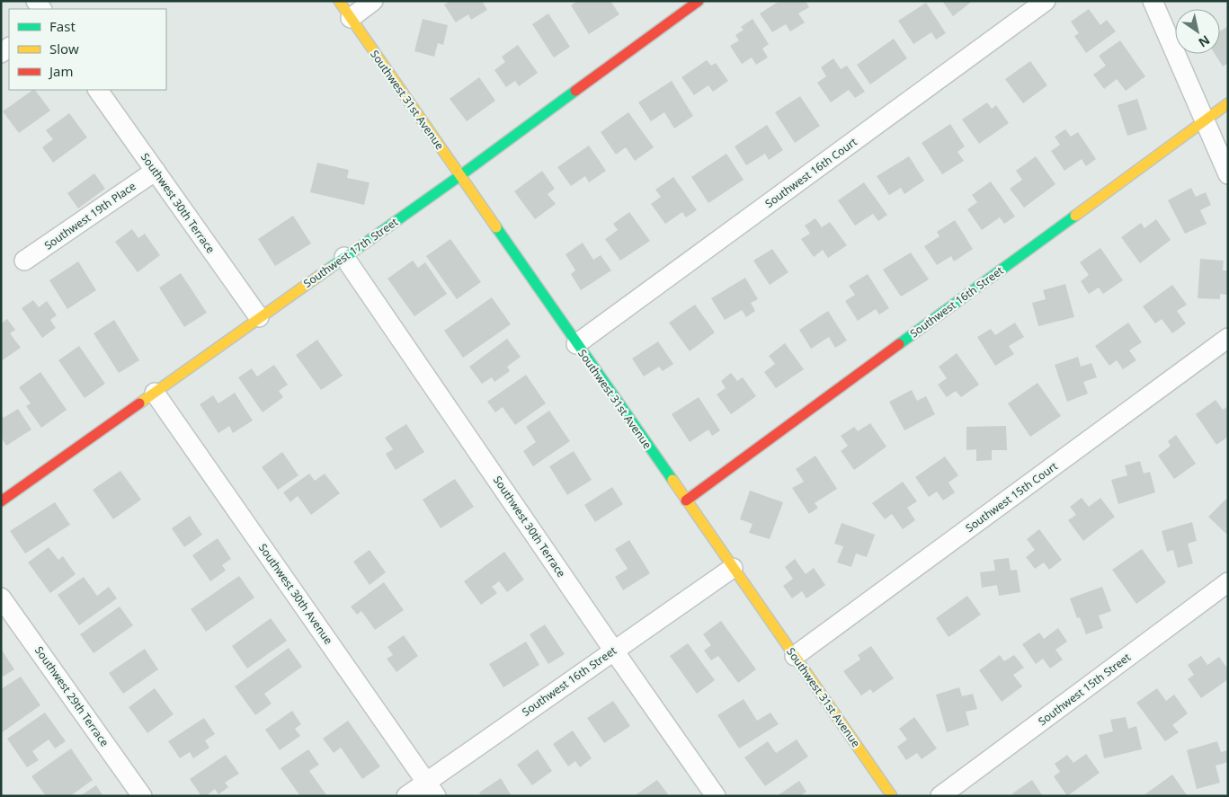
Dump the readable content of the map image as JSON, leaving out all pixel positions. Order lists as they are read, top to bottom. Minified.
{"streets":{"street":["Southwest 31st Avenue","Southwest 16th Court","Southwest 30th Terrace","Southwest 19th Place","Southwest 17th Street","Southwest 16th Street","Southwest 15th Court","Southwest 30th Avenue","Southwest 15th Street","Southwest 29th Terrace"]},"crossings":[["Southwest 31st Avenue","Southwest 16th Court"],["Southwest 31st Avenue","Southwest 17th Street"],["Southwest 31st Avenue","Southwest 16th Street"],["Southwest 31st Avenue","Southwest 15th Court"],["Southwest 30th Terrace","Southwest 19th Place"],["Southwest 30th Terrace","Southwest 17th Street"],["Southwest 30th Terrace","Southwest 16th Street"],["Southwest 17th Street","Southwest 30th Avenue"],["Southwest 16th Street","Southwest 30th Avenue"]],"legend":["Fast","Slow","Jam"],"north":"bottom right"}
